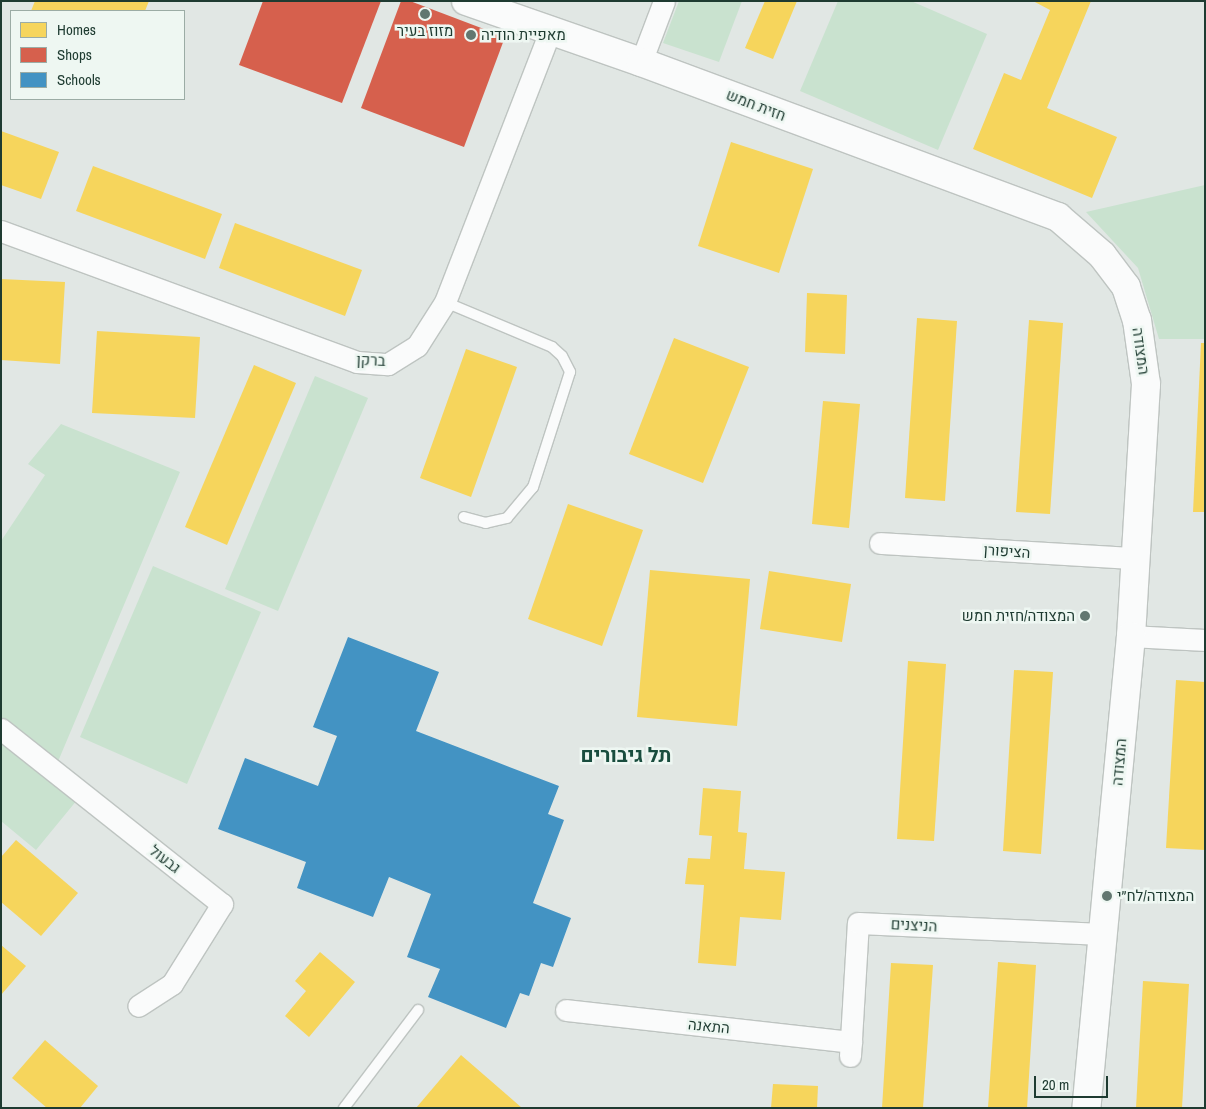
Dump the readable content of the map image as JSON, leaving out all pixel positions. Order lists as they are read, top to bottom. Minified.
{"streets":{"street":["חזית חמש","המצודה","ברקן","הציפורן","גבעול","הניצנים","התאנה"]},"crossings":[["חזית חמש","המצודה"],["חזית חמש","ברקן"],["המצודה","הציפורן"],["המצודה","הניצנים"],["הניצנים","התאנה"]],"districts":["תל גיבורים"],"places":["מזוז בעיר","מאפיית הודיה","המצודה/חזית חמש","המצודה/לח״י"],"legend":["Homes","Shops","Schools"],"scale_bar":"20 m"}
